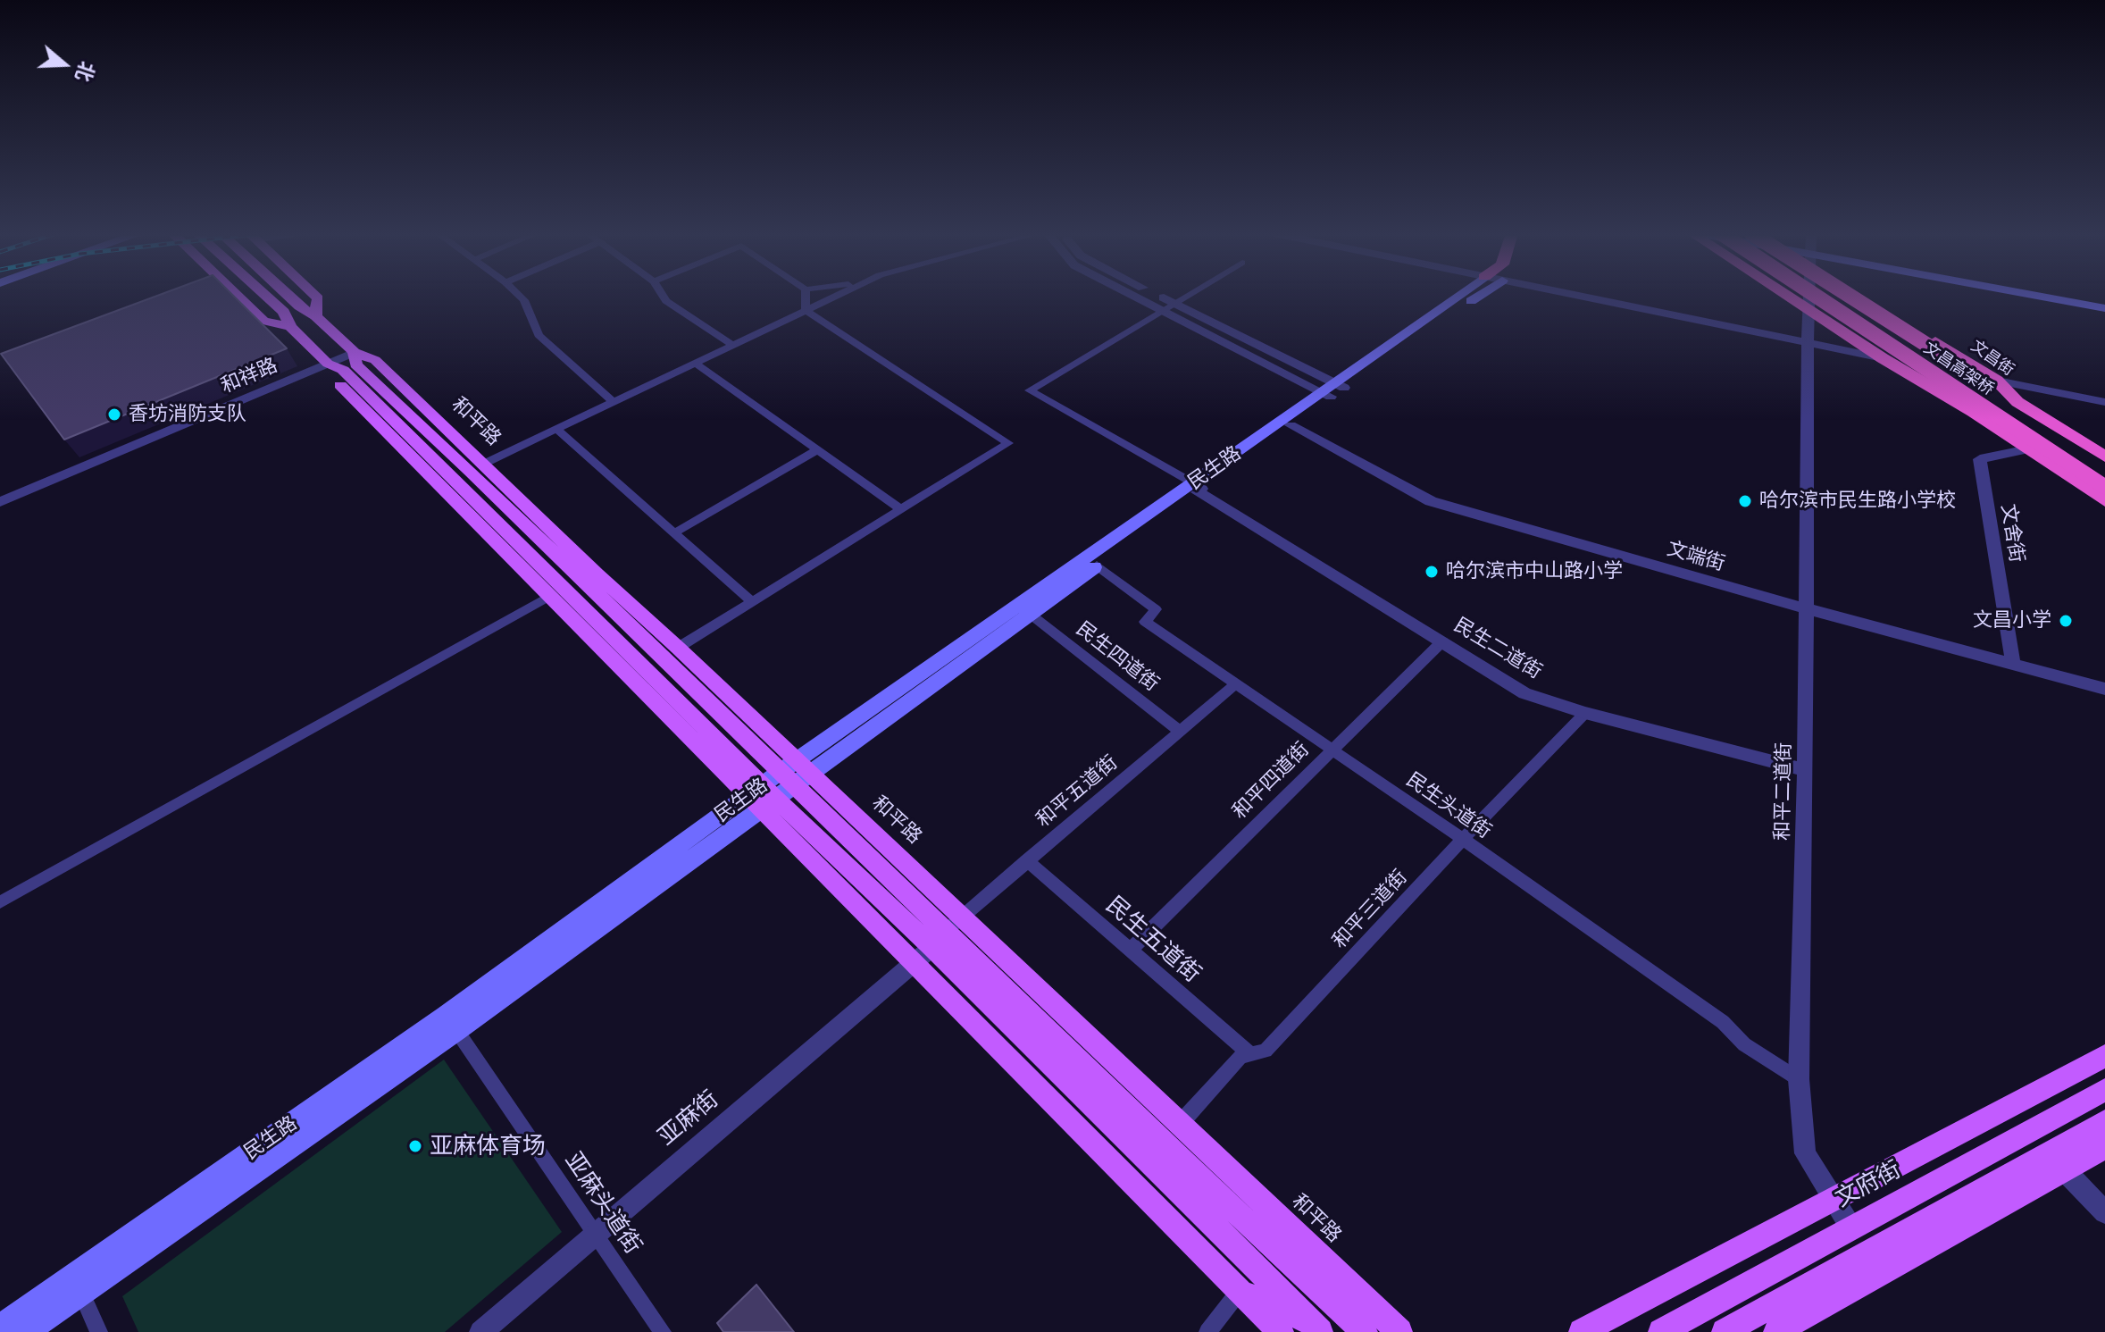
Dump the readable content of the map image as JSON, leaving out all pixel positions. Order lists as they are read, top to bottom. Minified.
{"streets":{"highway":["文昌街","文昌高架桥"],"main road":["和平路","民生路","文府街"],"street":["和祥路","文舍街","文端街","民生二道街","民生四道街","和平四道街","和平五道街","和平二道街","民生头道街","和平三道街","民生五道街","亚麻街","亚麻头道街"]},"crossings":[["和祥路","和平路"],["和平路","民生路"],["和平路","和平五道街"],["和平路","和平三道街"],["和平路","亚麻街"],["民生路","文端街"],["民生路","民生二道街"],["民生路","民生四道街"],["民生路","民生头道街"],["民生路","亚麻头道街"],["文舍街","文端街"],["文端街","和平二道街"],["民生二道街","和平四道街"],["民生二道街","和平二道街"],["民生二道街","和平三道街"],["民生四道街","和平五道街"],["和平四道街","民生头道街"],["和平四道街","民生五道街"],["和平五道街","民生头道街"],["和平五道街","民生五道街"],["和平五道街","亚麻街"],["和平二道街","民生头道街"],["和平二道街","文府街"],["民生头道街","和平三道街"],["和平三道街","民生五道街"],["亚麻街","亚麻头道街"]],"places":["香坊消防支队","哈尔滨市民生路小学校","哈尔滨市中山路小学","文昌小学","亚麻体育场"],"north":"right"}
